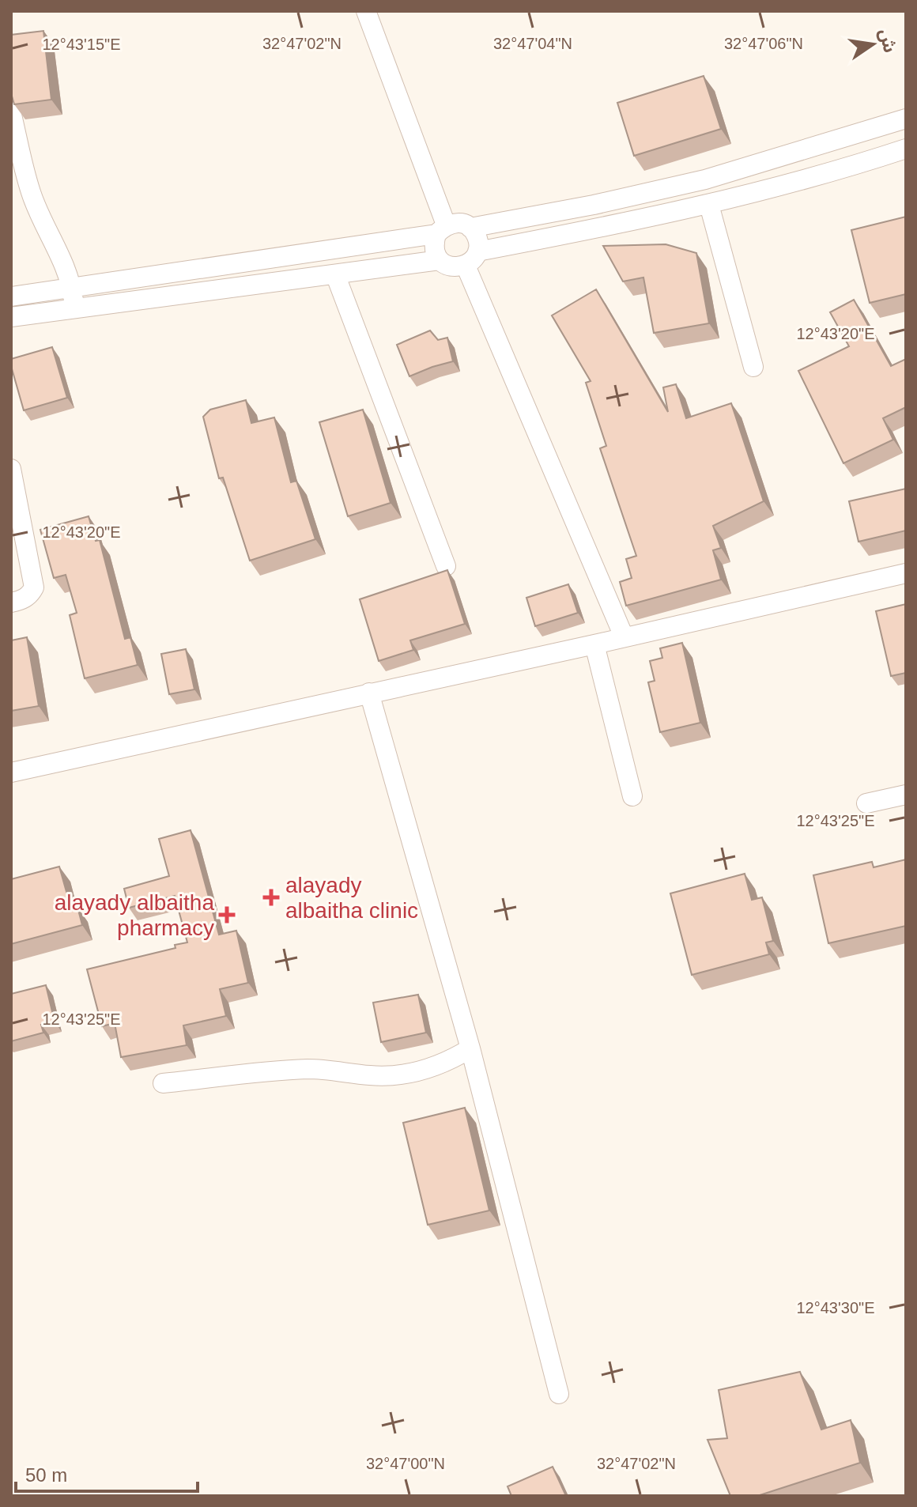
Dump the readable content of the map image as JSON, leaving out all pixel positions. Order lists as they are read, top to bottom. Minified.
{"places":{"health":["alayady albaitha clinic","alayady albaitha pharmacy"]},"scale_bar":"50 m","north":"right","coordinates":["32°47'06\"N","32°47'02\"N","32°47'04\"N","12°43'15\"E","12°43'20\"E","12°43'25\"E","12°43'30\"E","32°47'00\"N"]}
